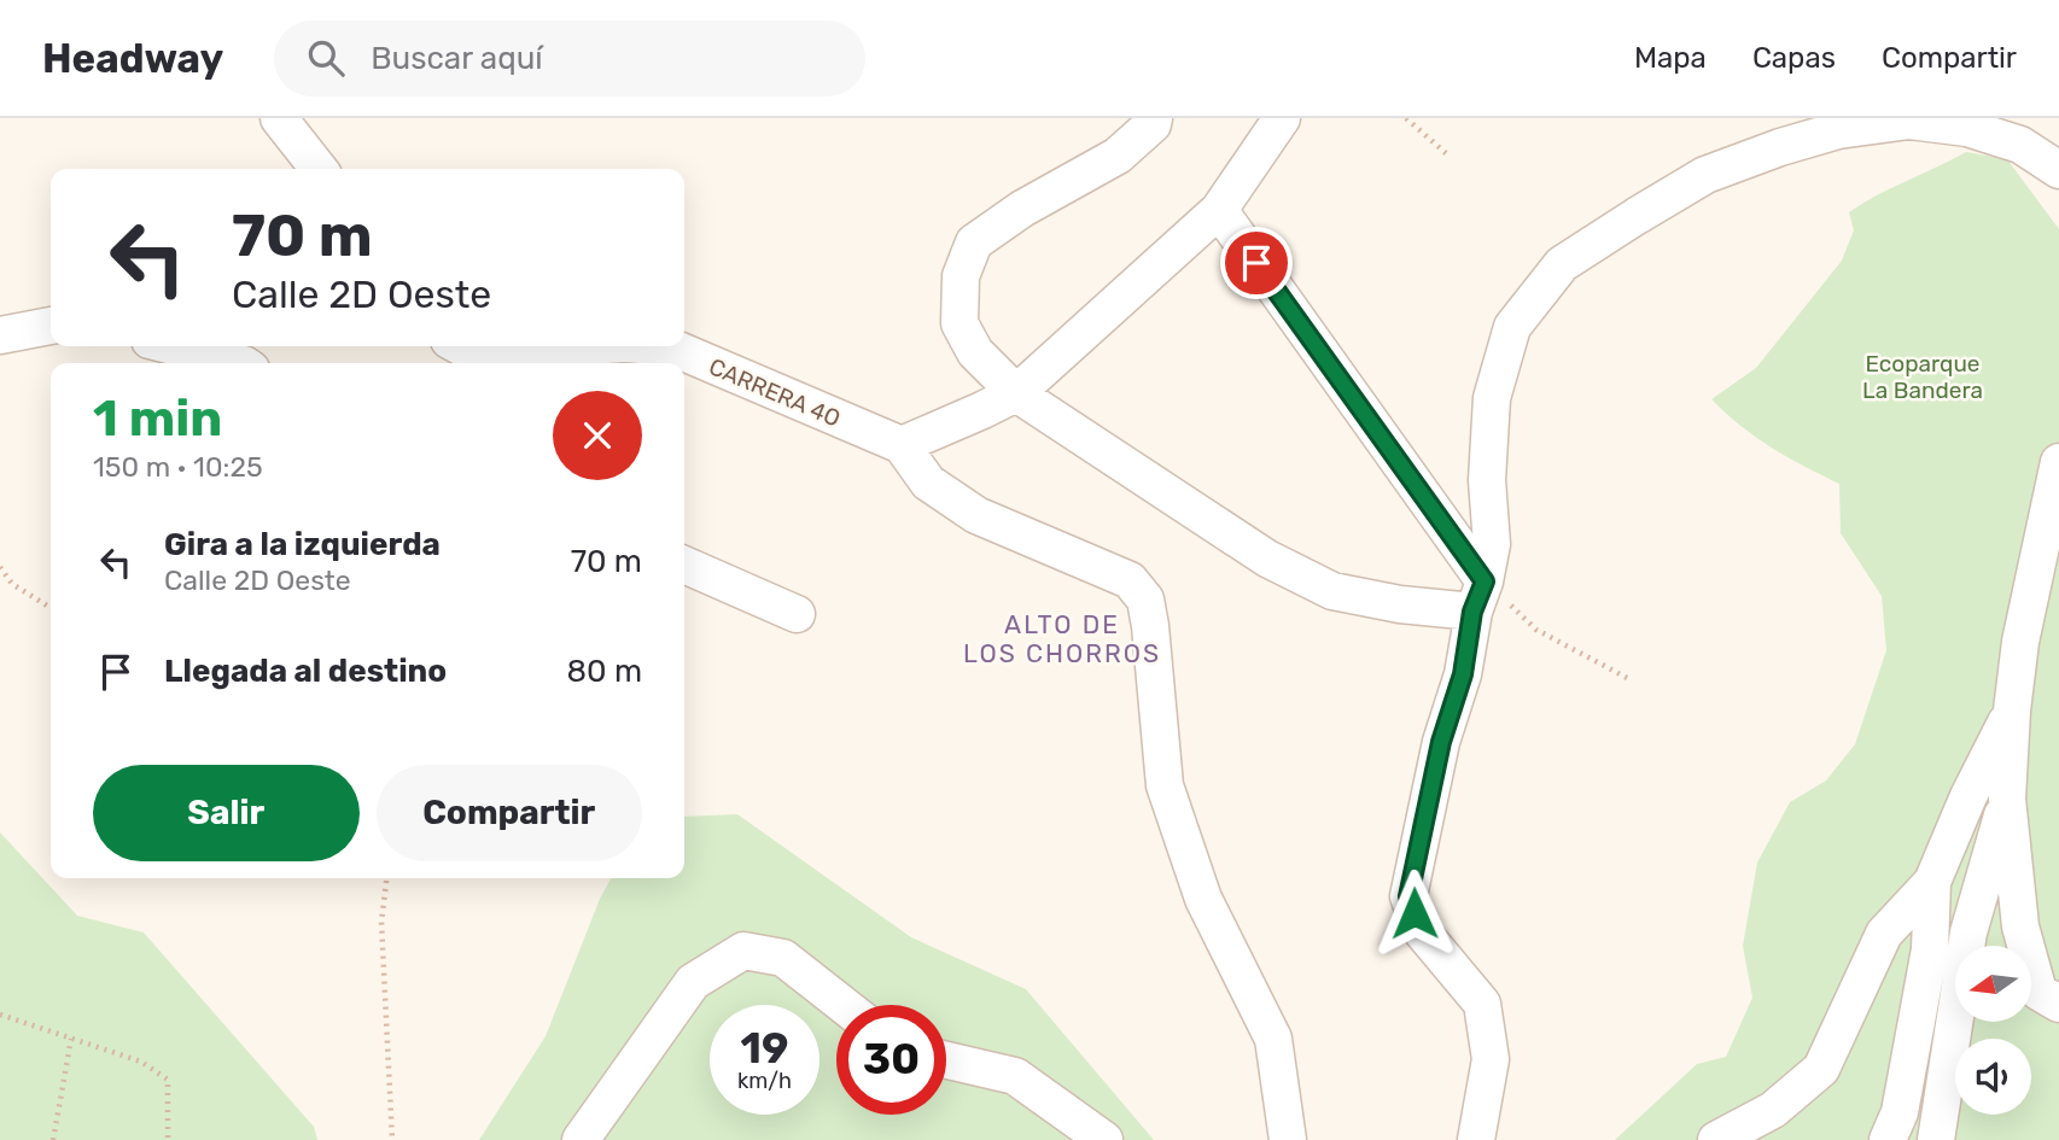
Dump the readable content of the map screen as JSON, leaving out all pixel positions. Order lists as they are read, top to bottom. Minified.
{"streets":{"street":["CARRERA 4O"]},"districts":["ALTO DE LOS CHORROS"],"parks":["Ecoparque La Bandera"],"north":"left","page":{"header":"Headway","search":"Buscar aquí","nav":["Mapa","Capas","Compartir"],"turn":["70 m","Calle 2D Oeste"],"heading":["1 min","150 m · 10:25"],"list":[{"name":"Gira a la izquierda","note":"Calle 2D Oeste","value":"70 m"},{"name":"Llegada al destino","value":"80 m"}],"buttons":["Salir","Compartir"],"speed":"19 km/h","limit":"30"}}
